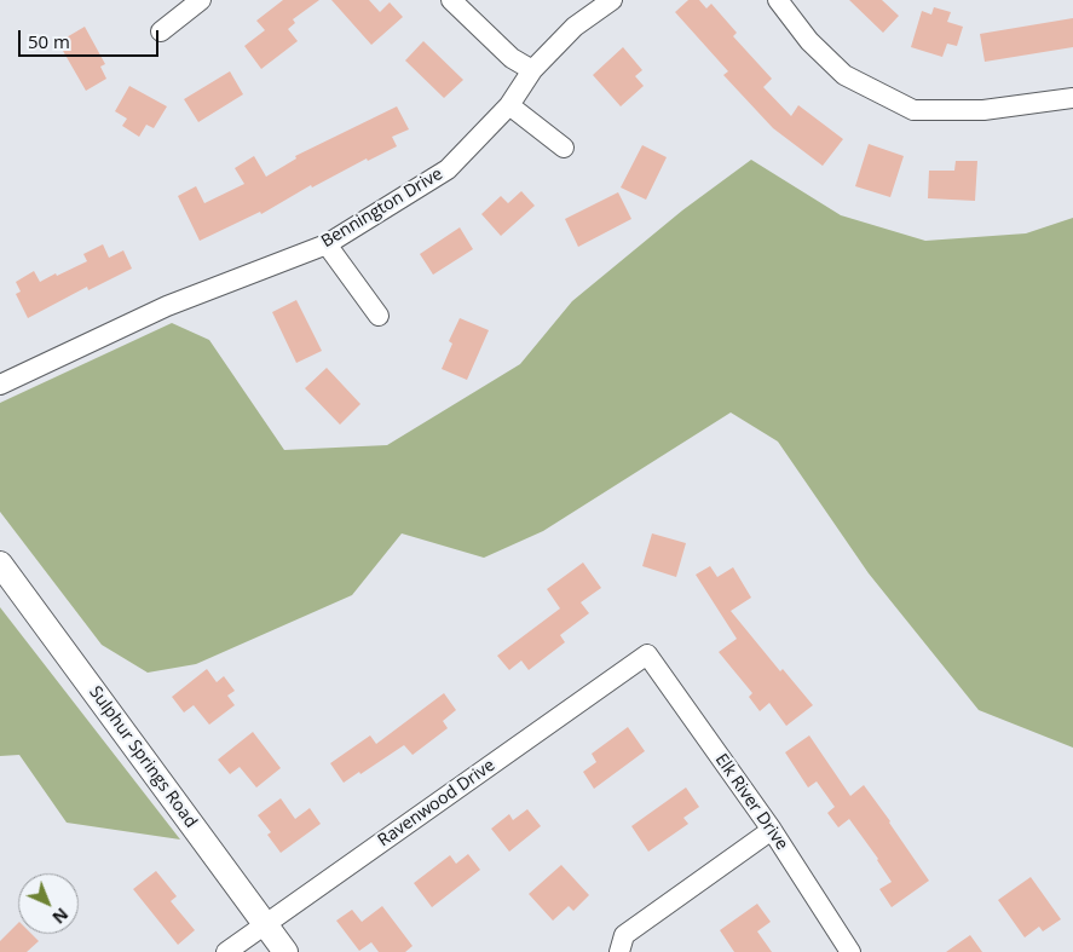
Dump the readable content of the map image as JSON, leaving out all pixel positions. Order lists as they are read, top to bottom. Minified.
{"streets":{"street":["Bennington Drive","Sulphur Springs Road","Elk River Drive","Ravenwood Drive"]},"crossings":[["Sulphur Springs Road","Ravenwood Drive"],["Elk River Drive","Ravenwood Drive"]],"scale_bar":"50 m","north":"bottom right"}
